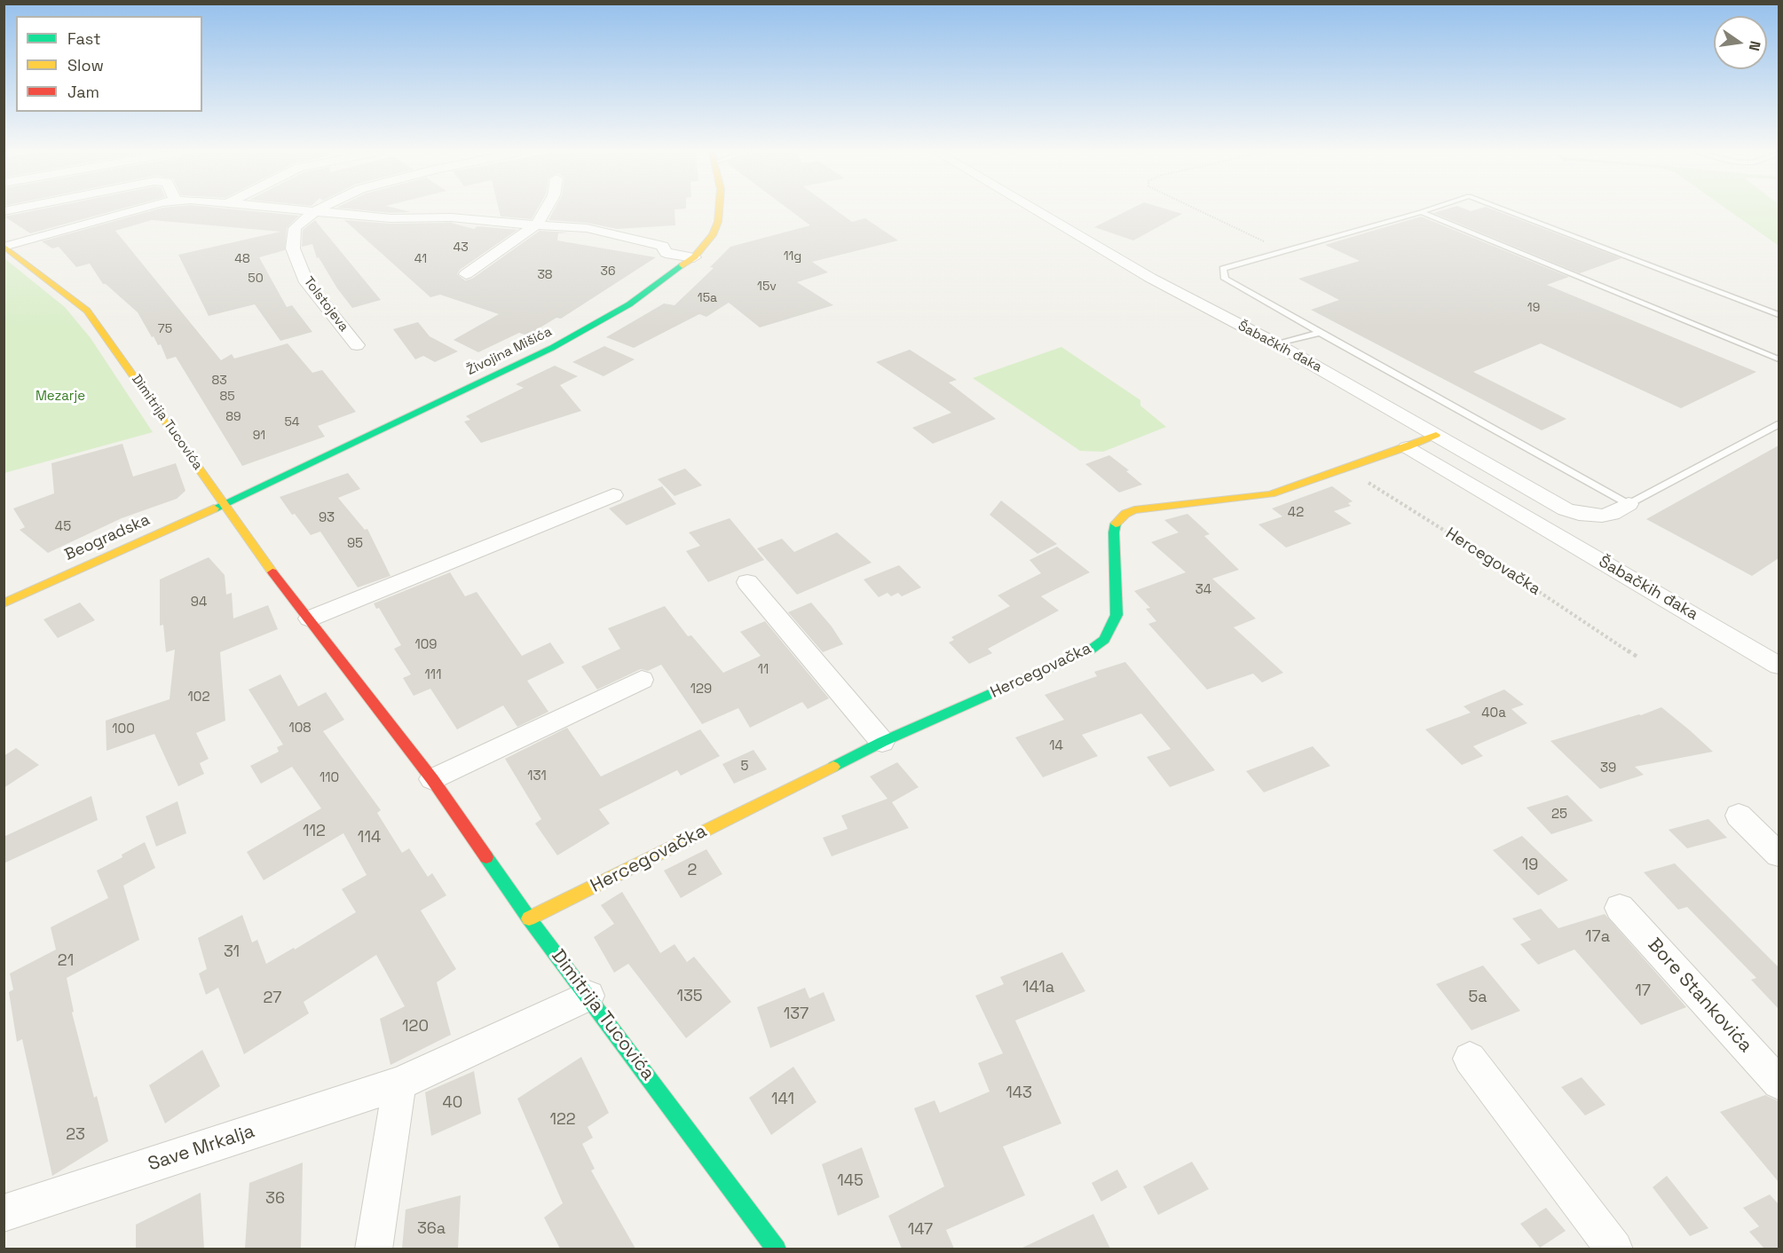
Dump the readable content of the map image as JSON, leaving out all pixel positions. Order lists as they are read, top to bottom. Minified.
{"streets":{"street":["Tolstojeva","Šabačkih đaka","Živojina Mišića","Dimitrija Tucovića","Beogradska","Hercegovačka","Bore Stankovića","Save Mrkalja"]},"crossings":[["Šabačkih đaka","Hercegovačka"],["Živojina Mišića","Dimitrija Tucovića"],["Živojina Mišića","Beogradska"],["Dimitrija Tucovića","Beogradska"],["Dimitrija Tucovića","Hercegovačka"],["Dimitrija Tucovića","Save Mrkalja"]],"parks":["Mezarje"],"house_numbers":["43","11g","48","41","36","38","50","15v","15a","19","75","83","85","89","54","91","42","93","45","95","34","94","109","11","111","129","102","40a","108","100","14","5","39","131","110","25","112","114","19","2","17a","31","21","141a","17","135","5a","27","137","120","143","141","40","122","23","145","36","36a","147"],"legend":["Fast","Slow","Jam"],"north":"right"}
